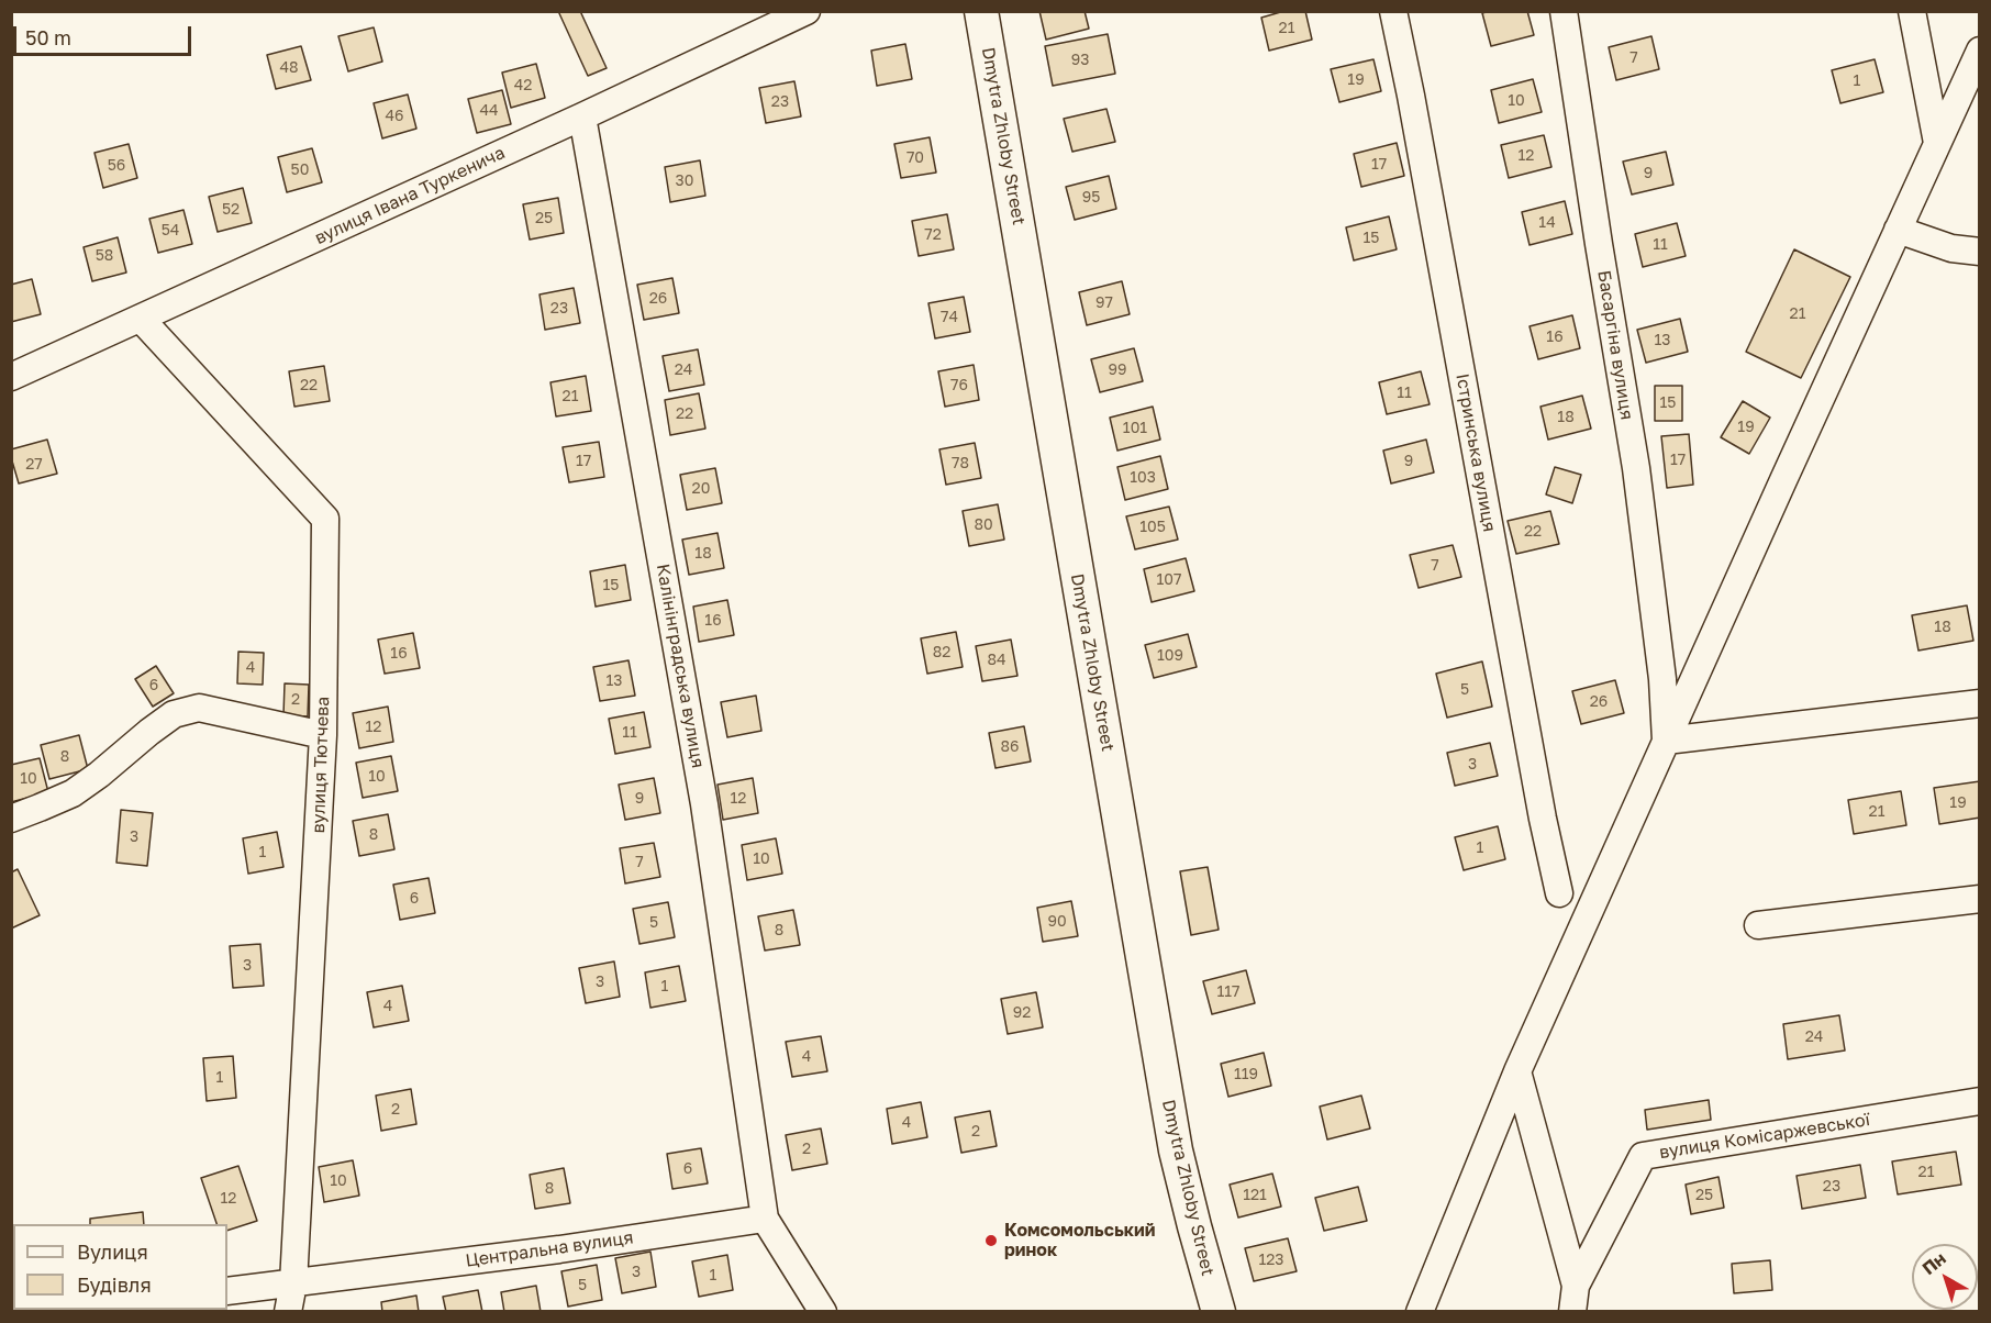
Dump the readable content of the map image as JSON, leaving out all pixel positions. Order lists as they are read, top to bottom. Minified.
{"streets":{"main road":["Dmytra Zhloby Street"],"street":["вулиця Івана Туркенича","Басаргіна вулиця","Істринська вулиця","Калінінградська вулиця","вулиця Тютчева","вулиця Комісаржевської","Центральна вулиця"]},"crossings":[["вулиця Івана Туркенича","Калінінградська вулиця"],["вулиця Івана Туркенича","вулиця Тютчева"],["Калінінградська вулиця","Центральна вулиця"],["вулиця Тютчева","Центральна вулиця"]],"places":["Комсомольський ринок"],"house_numbers":["21","7","93","48","19","1","42","10","23","44","46","12","70","17","56","50","9","30","95","52","25","14","54","72","15","11","58","26","97","23","21","74","16","13","24","99","22","76","11","21","15","22","18","19","101","17","17","9","78","27","103","20","80","105","22","18","7","107","15","16","18","82","16","109","84","4","13","6","5","2","26","12","11","86","8","3","10","10","9","12","19","21","8","3","1","1","10","7","6","90","5","8","3","3","1","117","4","92","24","4","119","1","2","4","2","2","6","21","10","23","8","121","25","12","123","3","1","5"],"legend":["Вулиця","Будівля"],"scale_bar":"50 m","north":"top left"}
